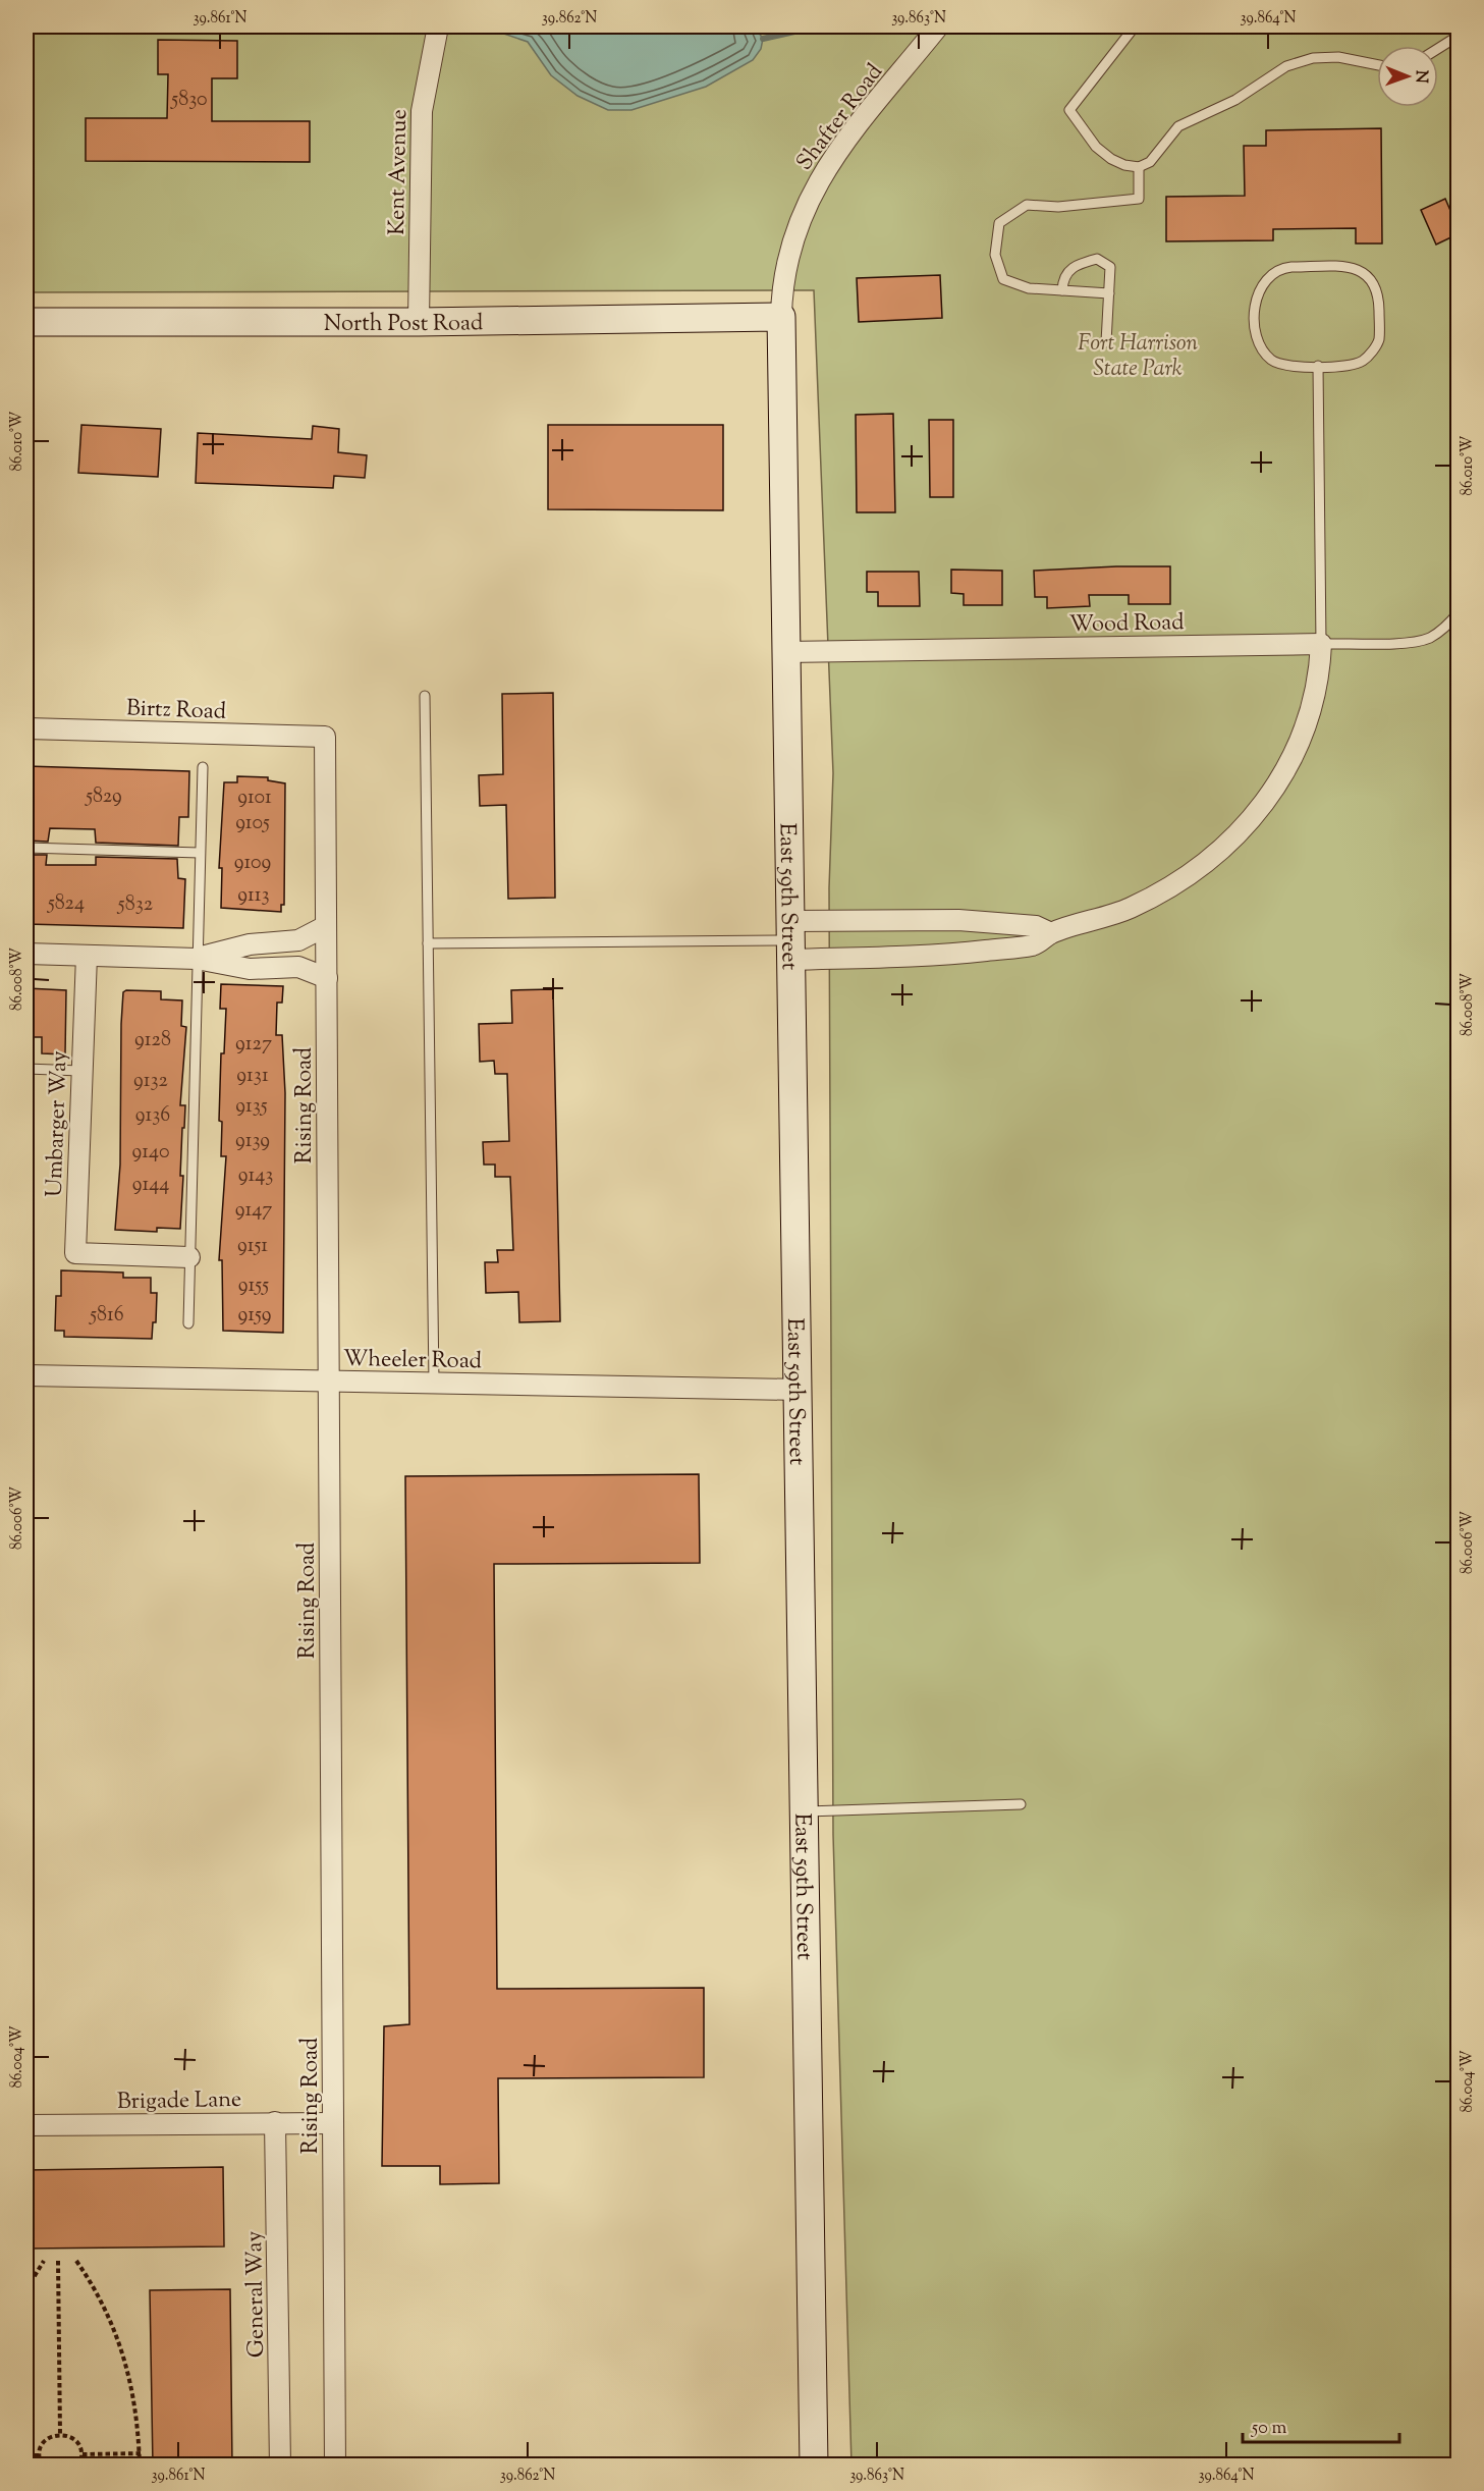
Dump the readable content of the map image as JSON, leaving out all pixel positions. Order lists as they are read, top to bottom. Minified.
{"streets":{"street":["Shafter Road","Kent Avenue","North Post Road","Wood Road","Birtz Road","East 59th Street","Rising Road","Umbarger Way","Wheeler Road","Brigade Lane","General Way"]},"crossings":[["Shafter Road","North Post Road"],["Shafter Road","East 59th Street"],["Kent Avenue","North Post Road"],["North Post Road","East 59th Street"],["Wood Road","East 59th Street"],["Birtz Road","Rising Road"],["East 59th Street","Wheeler Road"],["Rising Road","Wheeler Road"],["Rising Road","Brigade Lane"],["Brigade Lane","General Way"]],"parks":["Fort Harrison State Park"],"house_numbers":["5830","5829","9101","9105","9109","9113","5824","5832","9128","9127","9131","9132","9135","9136","9139","9140","9143","9144","9147","9151","9155","5816","9159"],"scale_bar":"50 m","north":"right","coordinates":["39.861°N","39.862°N","39.863°N","39.864°N","86.010°W","86.008°W","86.006°W","86.004°W"]}
